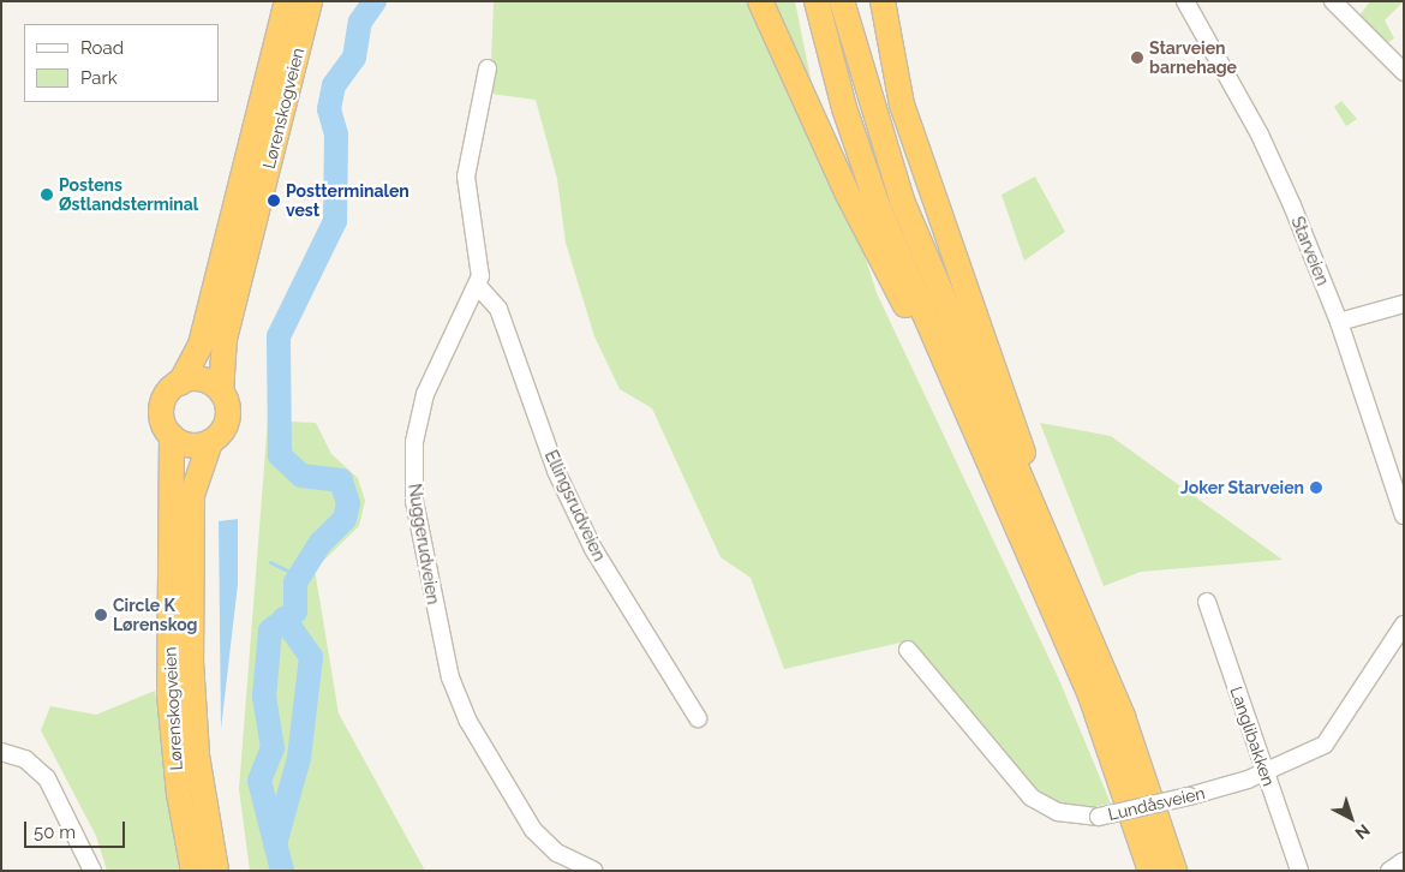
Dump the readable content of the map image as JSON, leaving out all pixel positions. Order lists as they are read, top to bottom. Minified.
{"streets":{"highway":["Lørenskogveien"],"street":["Starveien","Ellingsrudveien","Nuggerudveien","Langlibakken","Lundåsveien"]},"crossings":[["Ellingsrudveien","Nuggerudveien"],["Langlibakken","Lundåsveien"]],"places":["Starveien barnehage","Postens Østlandsterminal","Postterminalen vest","Joker Starveien","Circle K Lørenskog"],"legend":["Road","Park"],"scale_bar":"50 m","north":"bottom right"}
